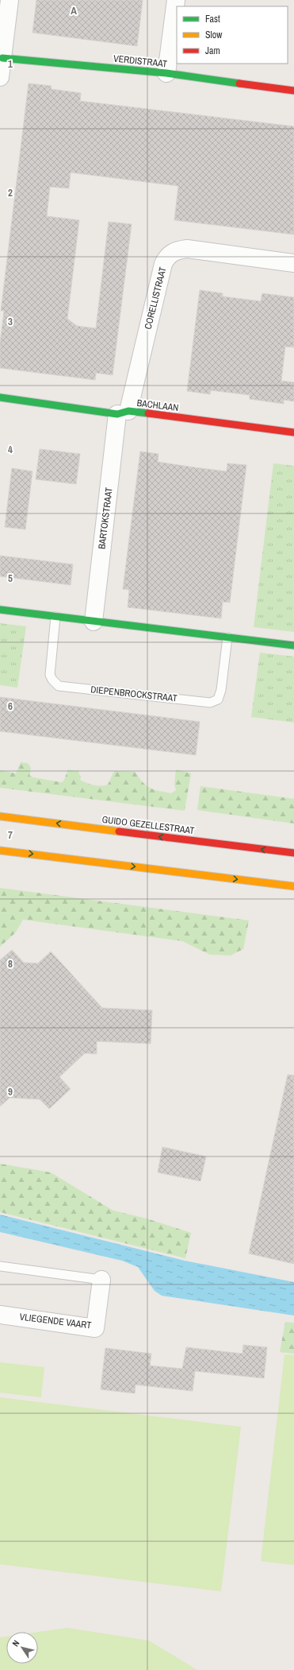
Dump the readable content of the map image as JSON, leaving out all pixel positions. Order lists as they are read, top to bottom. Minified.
{"streets":{"street":["VERDISTRAAT","CORELLISTRAAT","BACHLAAN","BARTOKSTRAAT","GUIDO GEZELLESTRAAT","VLIEGENDE VAART"],"lane":["DIEPENBROCKSTRAAT"]},"crossings":[["CORELLISTRAAT","BACHLAAN"],["CORELLISTRAAT","BARTOKSTRAAT"],["BACHLAAN","BARTOKSTRAAT"]],"legend":["Fast","Slow","Jam"],"north":"top left","grid":{"columns":["A"],"rows":["1","2","3","4","5","6","7","8","9"]}}
